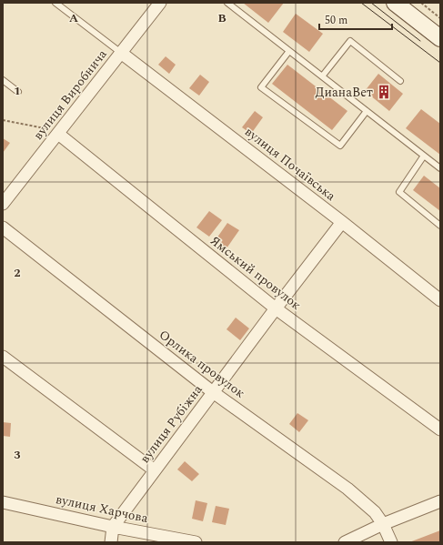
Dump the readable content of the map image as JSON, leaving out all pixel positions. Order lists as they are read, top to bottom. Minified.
{"streets":{"street":["вулиця Виробнича","вулиця Почаївська","Ямський провулок","Орлика провулок","вулиця Рубіжна","вулиця Харчова"]},"crossings":[["вулиця Виробнича","вулиця Почаївська"],["вулиця Виробнича","Ямський провулок"],["вулиця Почаївська","вулиця Рубіжна"],["Ямський провулок","вулиця Рубіжна"],["Орлика провулок","вулиця Рубіжна"],["вулиця Рубіжна","вулиця Харчова"]],"places":{"building":["ДианаВет"]},"scale_bar":"50 m","grid":{"columns":["A","B"],"rows":["1","2","3"]}}
